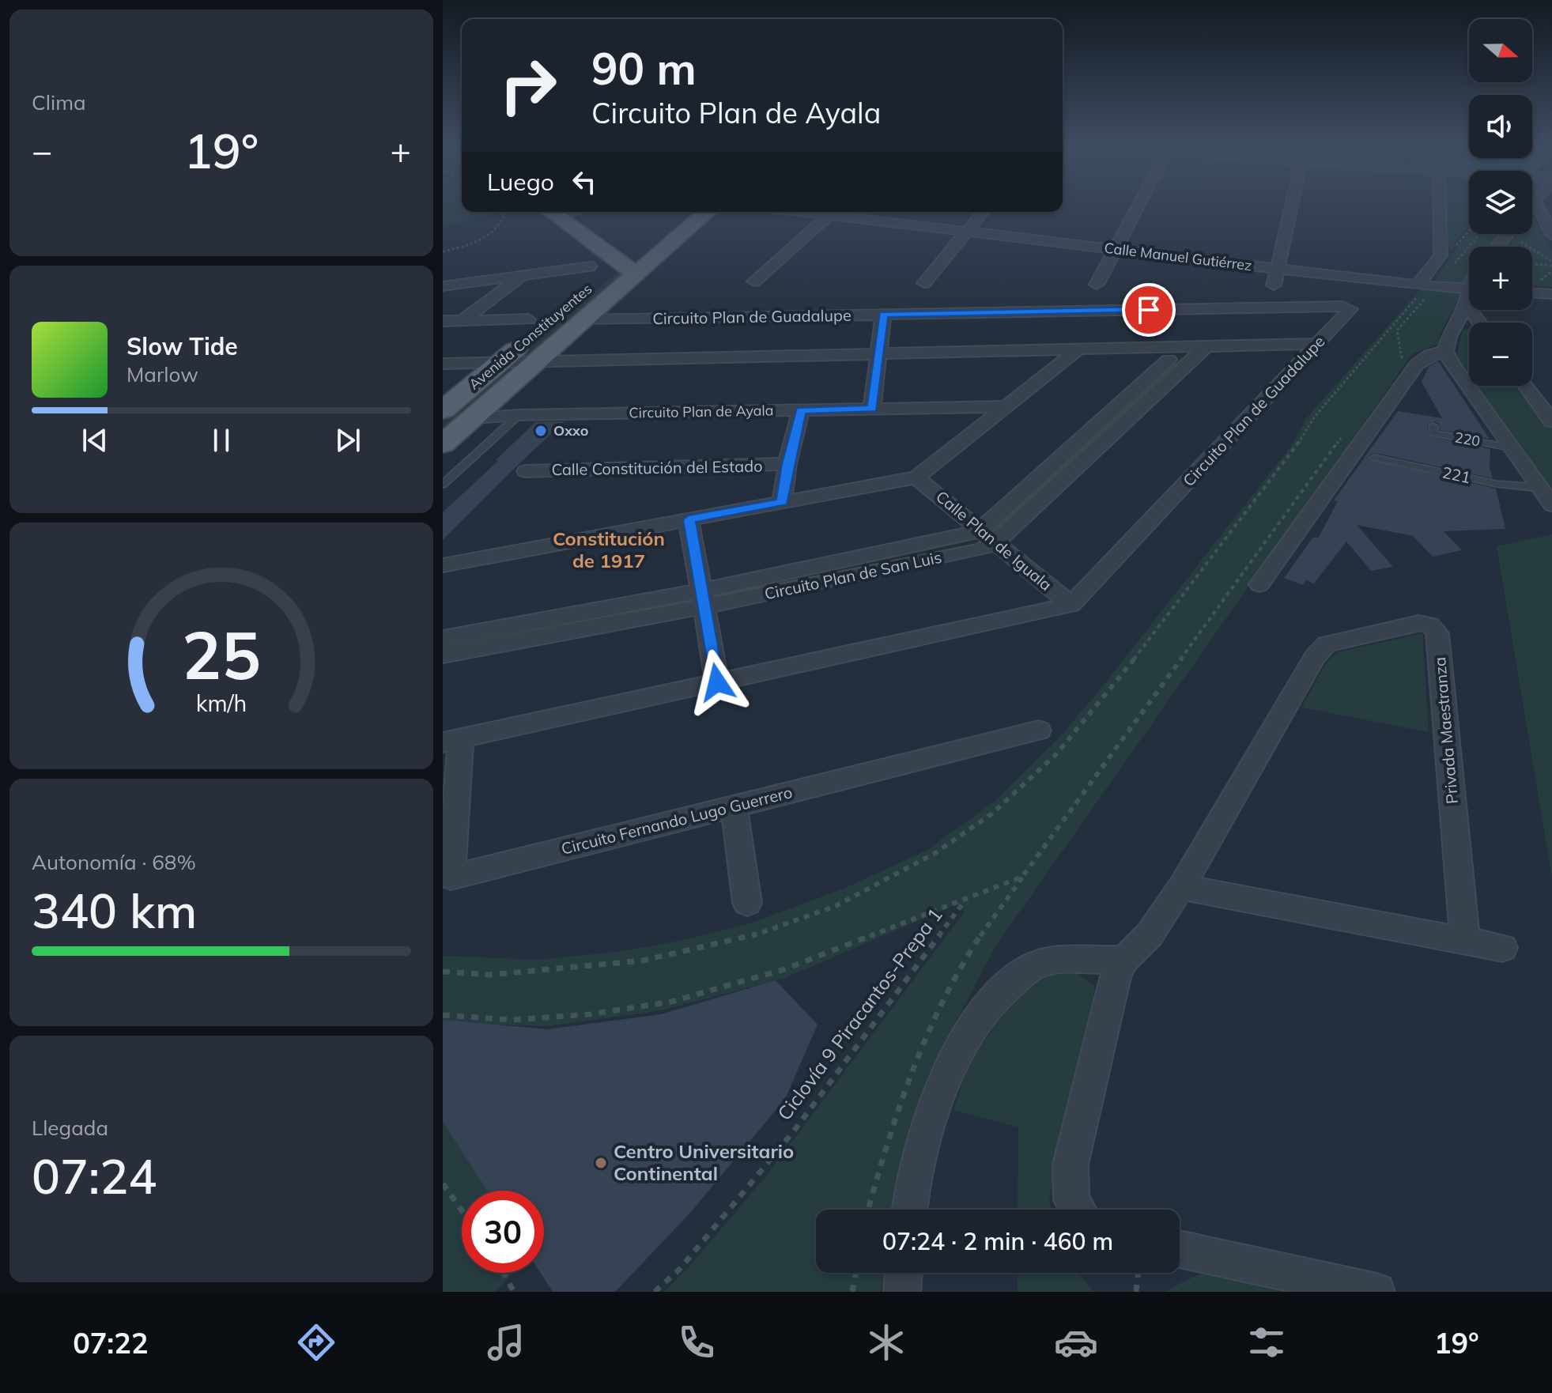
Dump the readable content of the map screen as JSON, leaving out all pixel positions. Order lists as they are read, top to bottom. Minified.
{"streets":{"main road":["Avenida Constituyentes"],"street":["Calle Manuel Gutiérrez","Circuito Plan de Guadalupe","Circuito Plan de Ayala","Calle Constitución del Estado","Calle Plan de Iguala","Circuito Plan de San Luis","Privada Maestranza","Circuito Fernando Lugo Guerrero"],"lane":["220","221"],"path":["Ciclovía 9 Piracantos-Prepa 1"]},"crossings":[["Circuito Plan de Guadalupe","Avenida Constituyentes"],["Circuito Plan de Guadalupe","Calle Plan de Iguala"],["Avenida Constituyentes","Circuito Plan de Ayala"],["Calle Plan de Iguala","Circuito Plan de San Luis"]],"districts":["Constitución de 1917"],"places":["Oxxo","Centro Universitario Continental"],"north":"right","page":{"tile":["Clima",["Autonomía · 68%","340 km"],["Llegada","07:24"]],"map_buttons":["+","−"],"turn":["90 m","Circuito Plan de Ayala"],"heat":["−","19°","+"],"then":"Luego","song":["Slow Tide","Marlow"],"limit":"30","trip":"07:24 · 2 min · 460 m","tabs":["07:22","19°"],"gauge":["25","km/h"]}}
